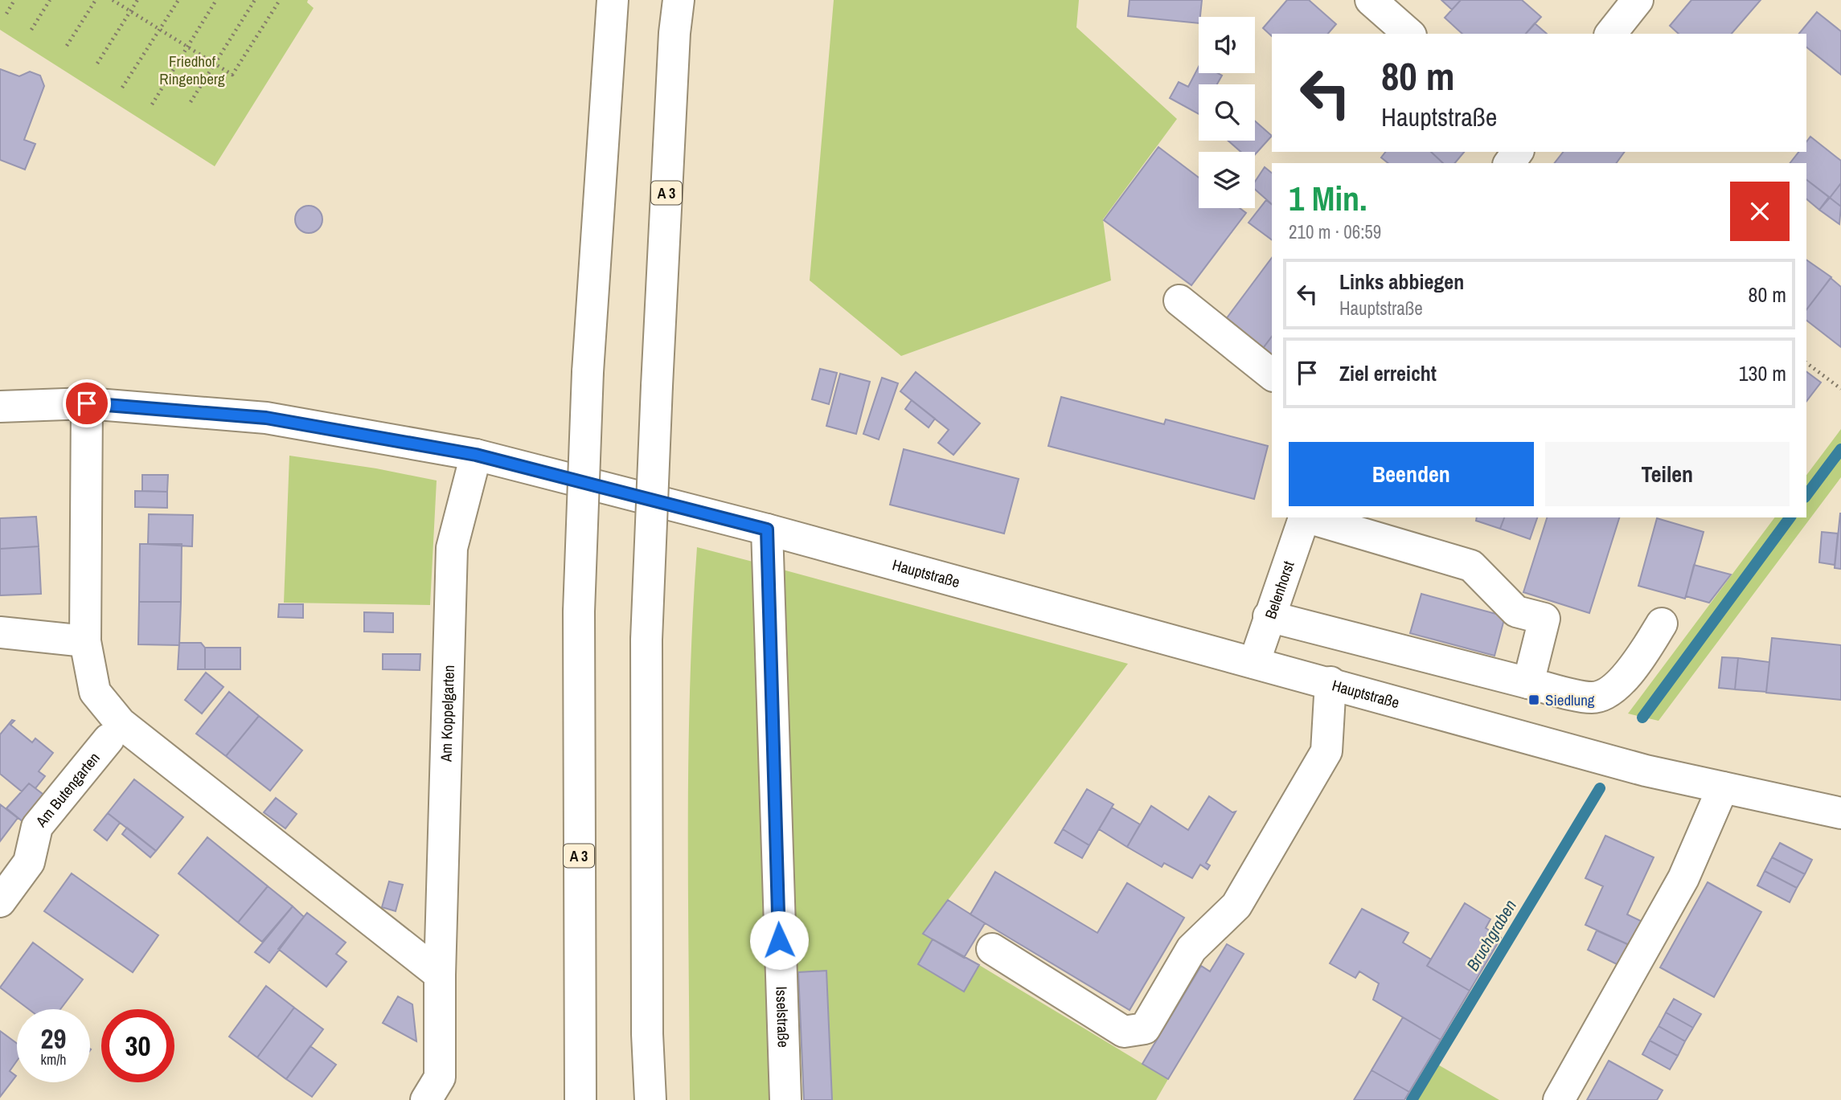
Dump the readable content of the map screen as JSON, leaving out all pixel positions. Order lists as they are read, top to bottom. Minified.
{"streets":{"main road":["A 3","Hauptstraße","Belenhorst","Am Koppelgarten","Am Butengarten","Isselstraße"]},"crossings":[["Hauptstraße","Belenhorst"],["Hauptstraße","Am Koppelgarten"],["Hauptstraße","Isselstraße"]],"water":["Bruchgraben"],"parks":["Friedhof Ringenberg"],"places":{"transit":["Siedlung"]},"page":{"turn":["80 m","Hauptstraße"],"heading":["1 Min.","210 m · 06:59"],"list":[{"name":"Links abbiegen","note":"Hauptstraße","value":"80 m"},{"name":"Ziel erreicht","value":"130 m"}],"buttons":["Beenden","Teilen"],"speed":"29 km/h","limit":"30"}}
